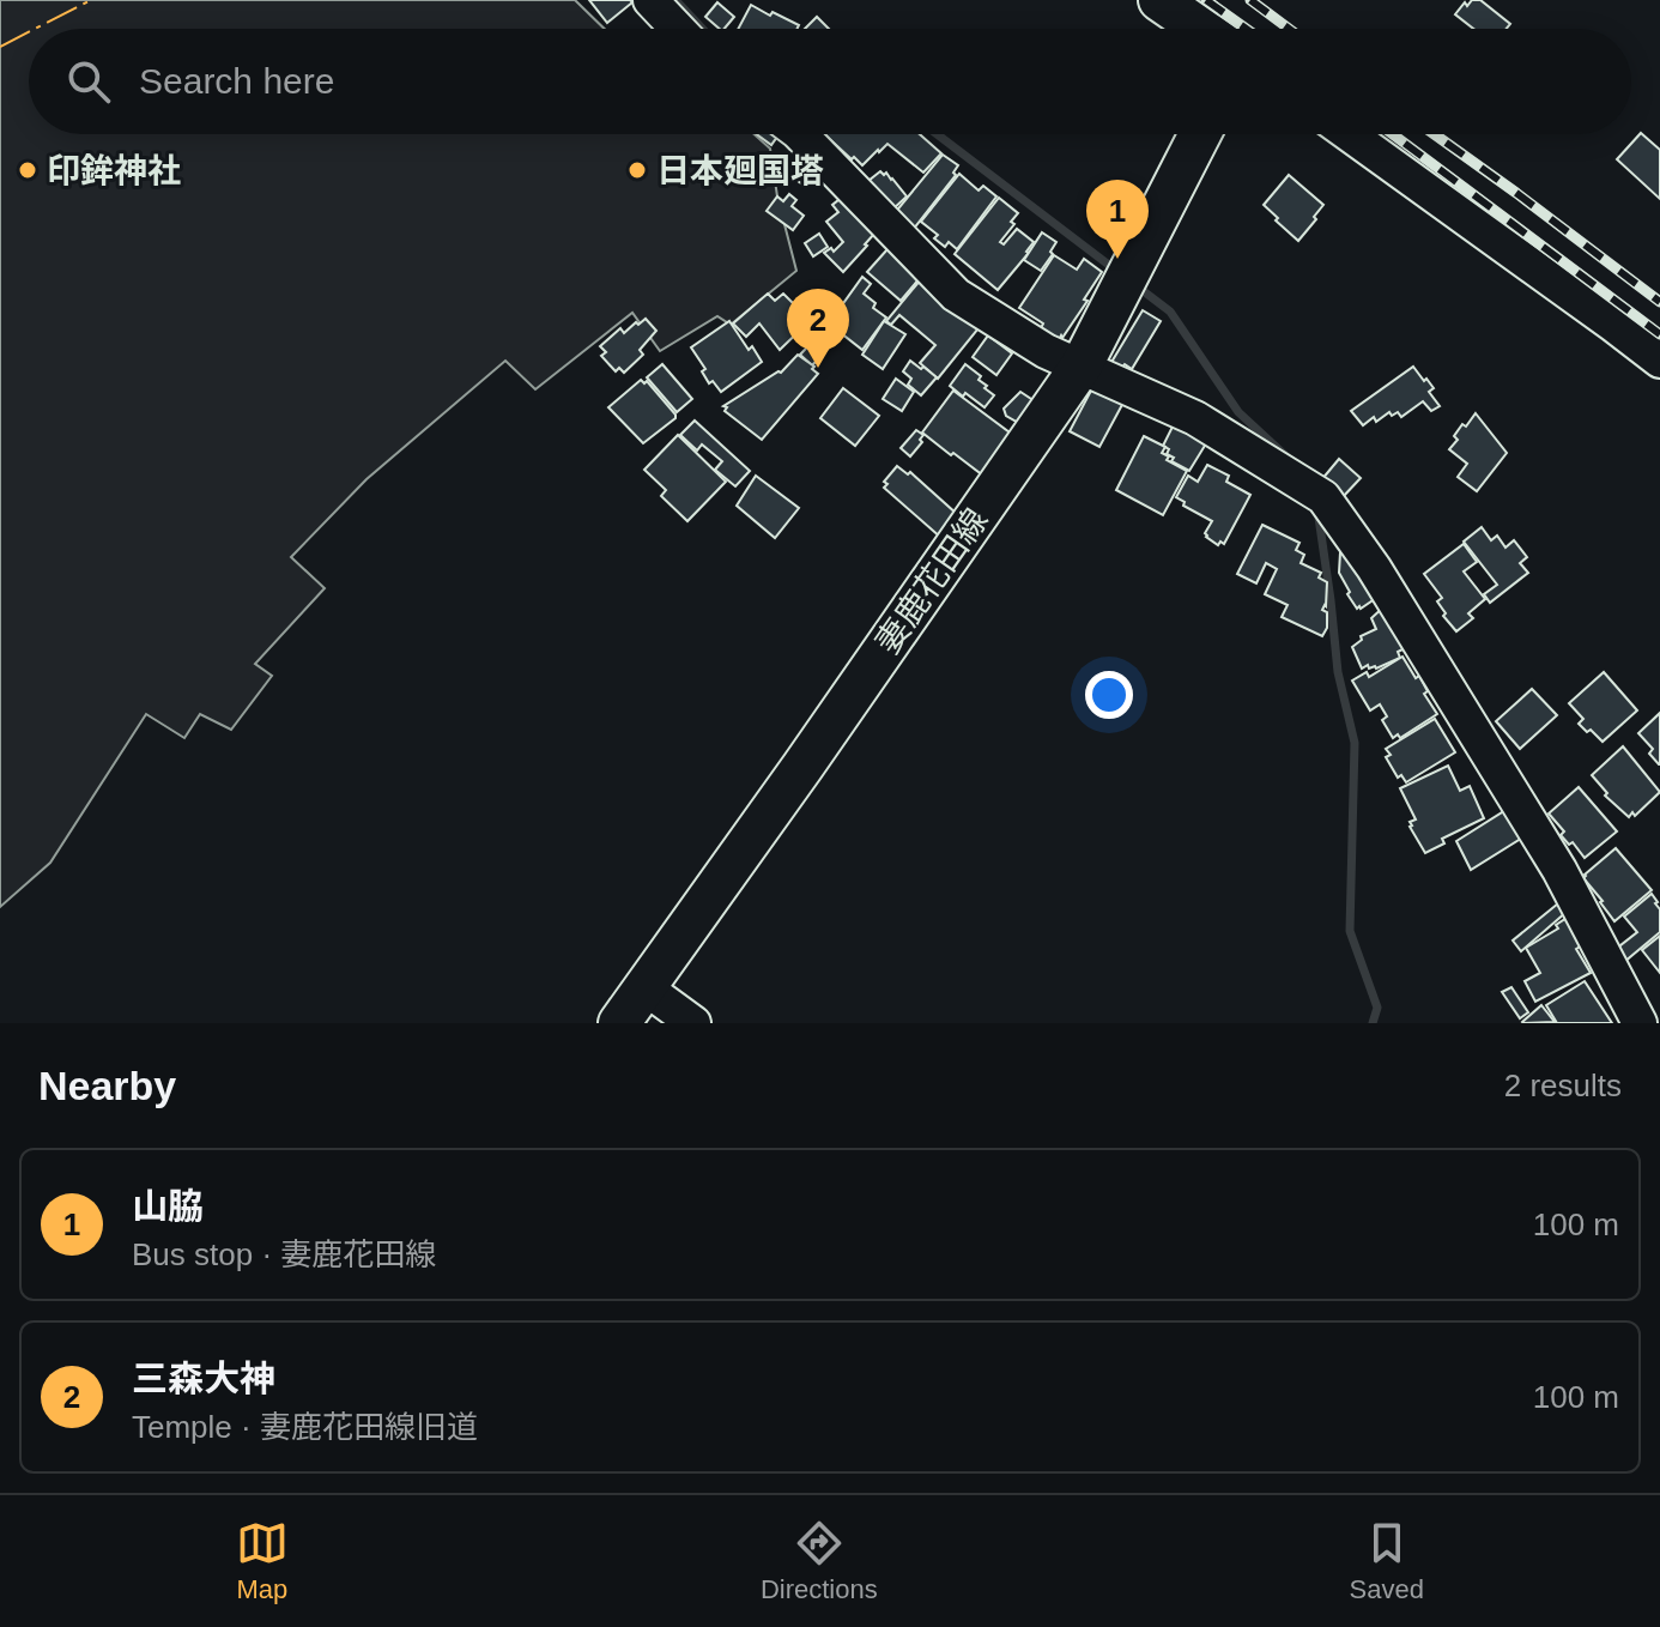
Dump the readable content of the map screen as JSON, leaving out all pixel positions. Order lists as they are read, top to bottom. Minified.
{"streets":{"main road":["妻鹿花田線"]},"places":["印鉾神社","日本廻国塔"],"page":{"search":"Search here","pins":["1","2"],"heading":["Nearby","2 results"],"list":[{"mark":"1","name":"山脇","note":"Bus stop · 妻鹿花田線","value":"100 m"},{"mark":"2","name":"三森大神","note":"Temple · 妻鹿花田線旧道","value":"100 m"}],"nav":["Map","Directions","Saved"]}}
